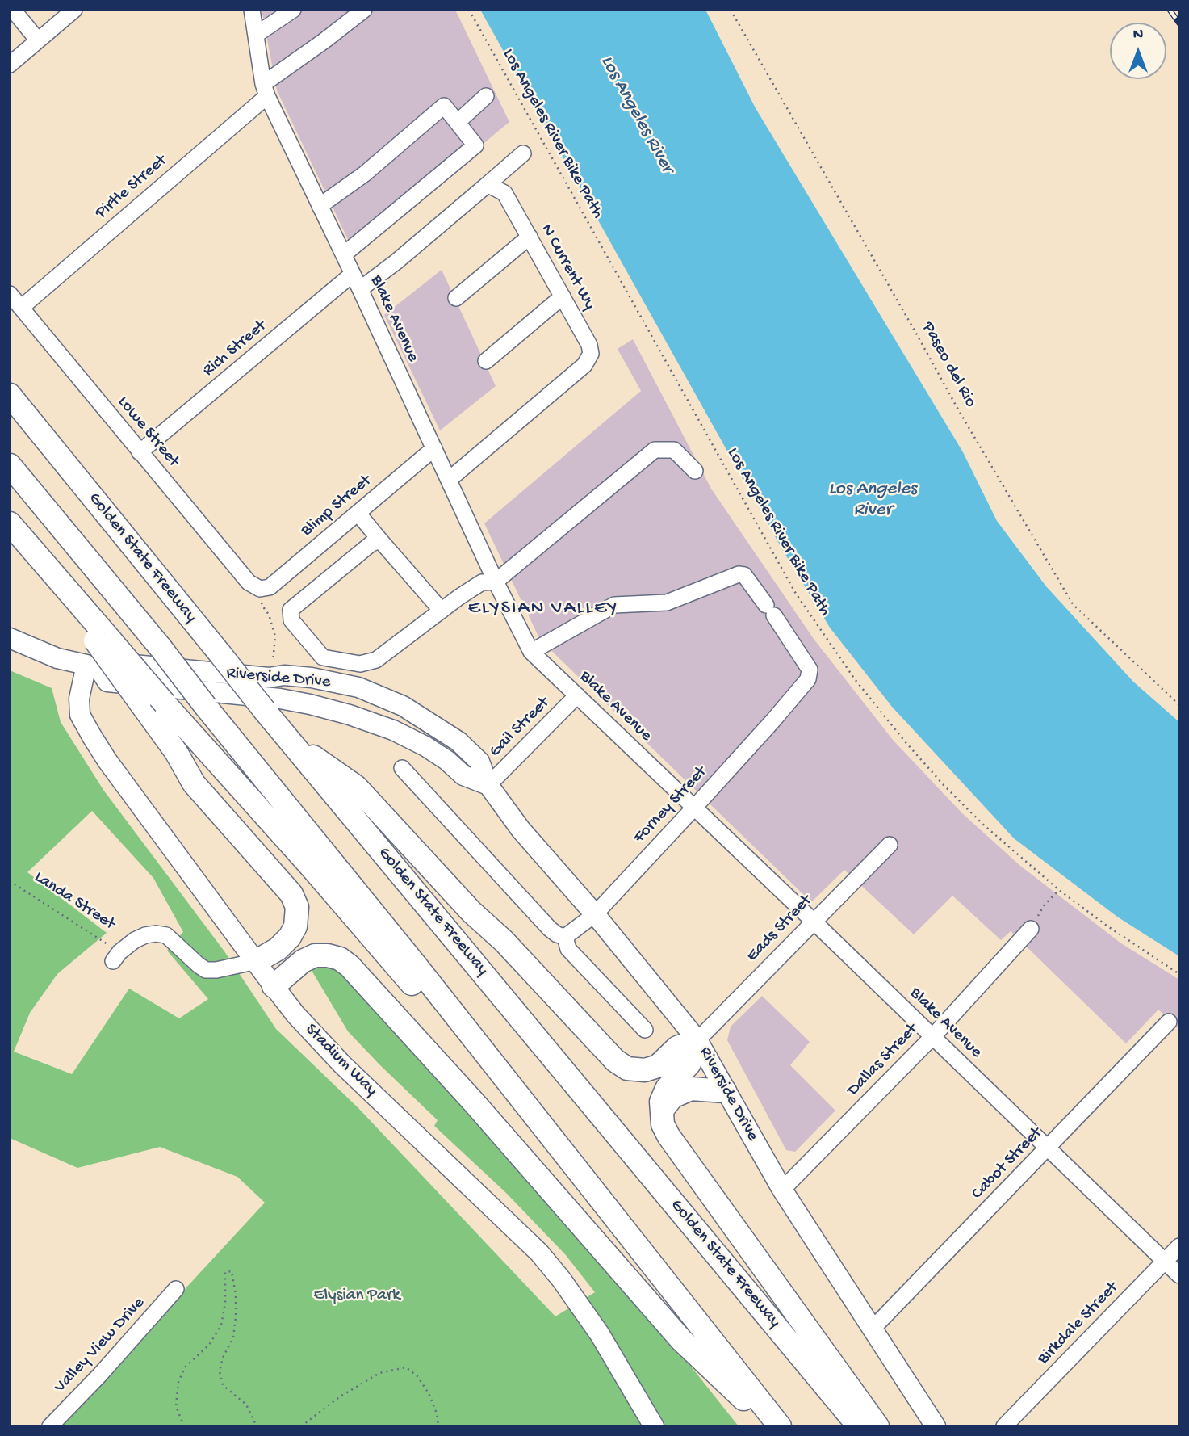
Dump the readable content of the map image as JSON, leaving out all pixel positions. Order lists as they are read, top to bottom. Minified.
{"streets":{"highway":["Golden State Freeway"],"main road":["Riverside Drive","Stadium Way"],"street":["Pirtle Street","N Current Wy","Blake Avenue","Rich Street","Lowe Street","Blimp Street","Gail Street","Forney Street","Landa Street","Eads Street","Dallas Street","Cabot Street","Birkdale Street","Valley View Drive"],"path":["Los Angeles River Bike Path","Paseo del Rio"]},"crossings":[["Pirtle Street","Blake Avenue"],["Pirtle Street","Lowe Street"],["N Current Wy","Blake Avenue"],["Blake Avenue","Rich Street"],["Blake Avenue","Blimp Street"],["Blake Avenue","Gail Street"],["Blake Avenue","Forney Street"],["Blake Avenue","Eads Street"],["Blake Avenue","Dallas Street"],["Blake Avenue","Cabot Street"],["Blake Avenue","Birkdale Street"],["Rich Street","Lowe Street"],["Lowe Street","Blimp Street"],["Riverside Drive","Gail Street"],["Riverside Drive","Forney Street"],["Riverside Drive","Eads Street"],["Riverside Drive","Stadium Way"],["Riverside Drive","Dallas Street"],["Riverside Drive","Cabot Street"],["Landa Street","Stadium Way"]],"districts":["ELYSIAN VALLEY"],"water":["Los Angeles River"],"parks":["Elysian Park"],"north":"top"}
